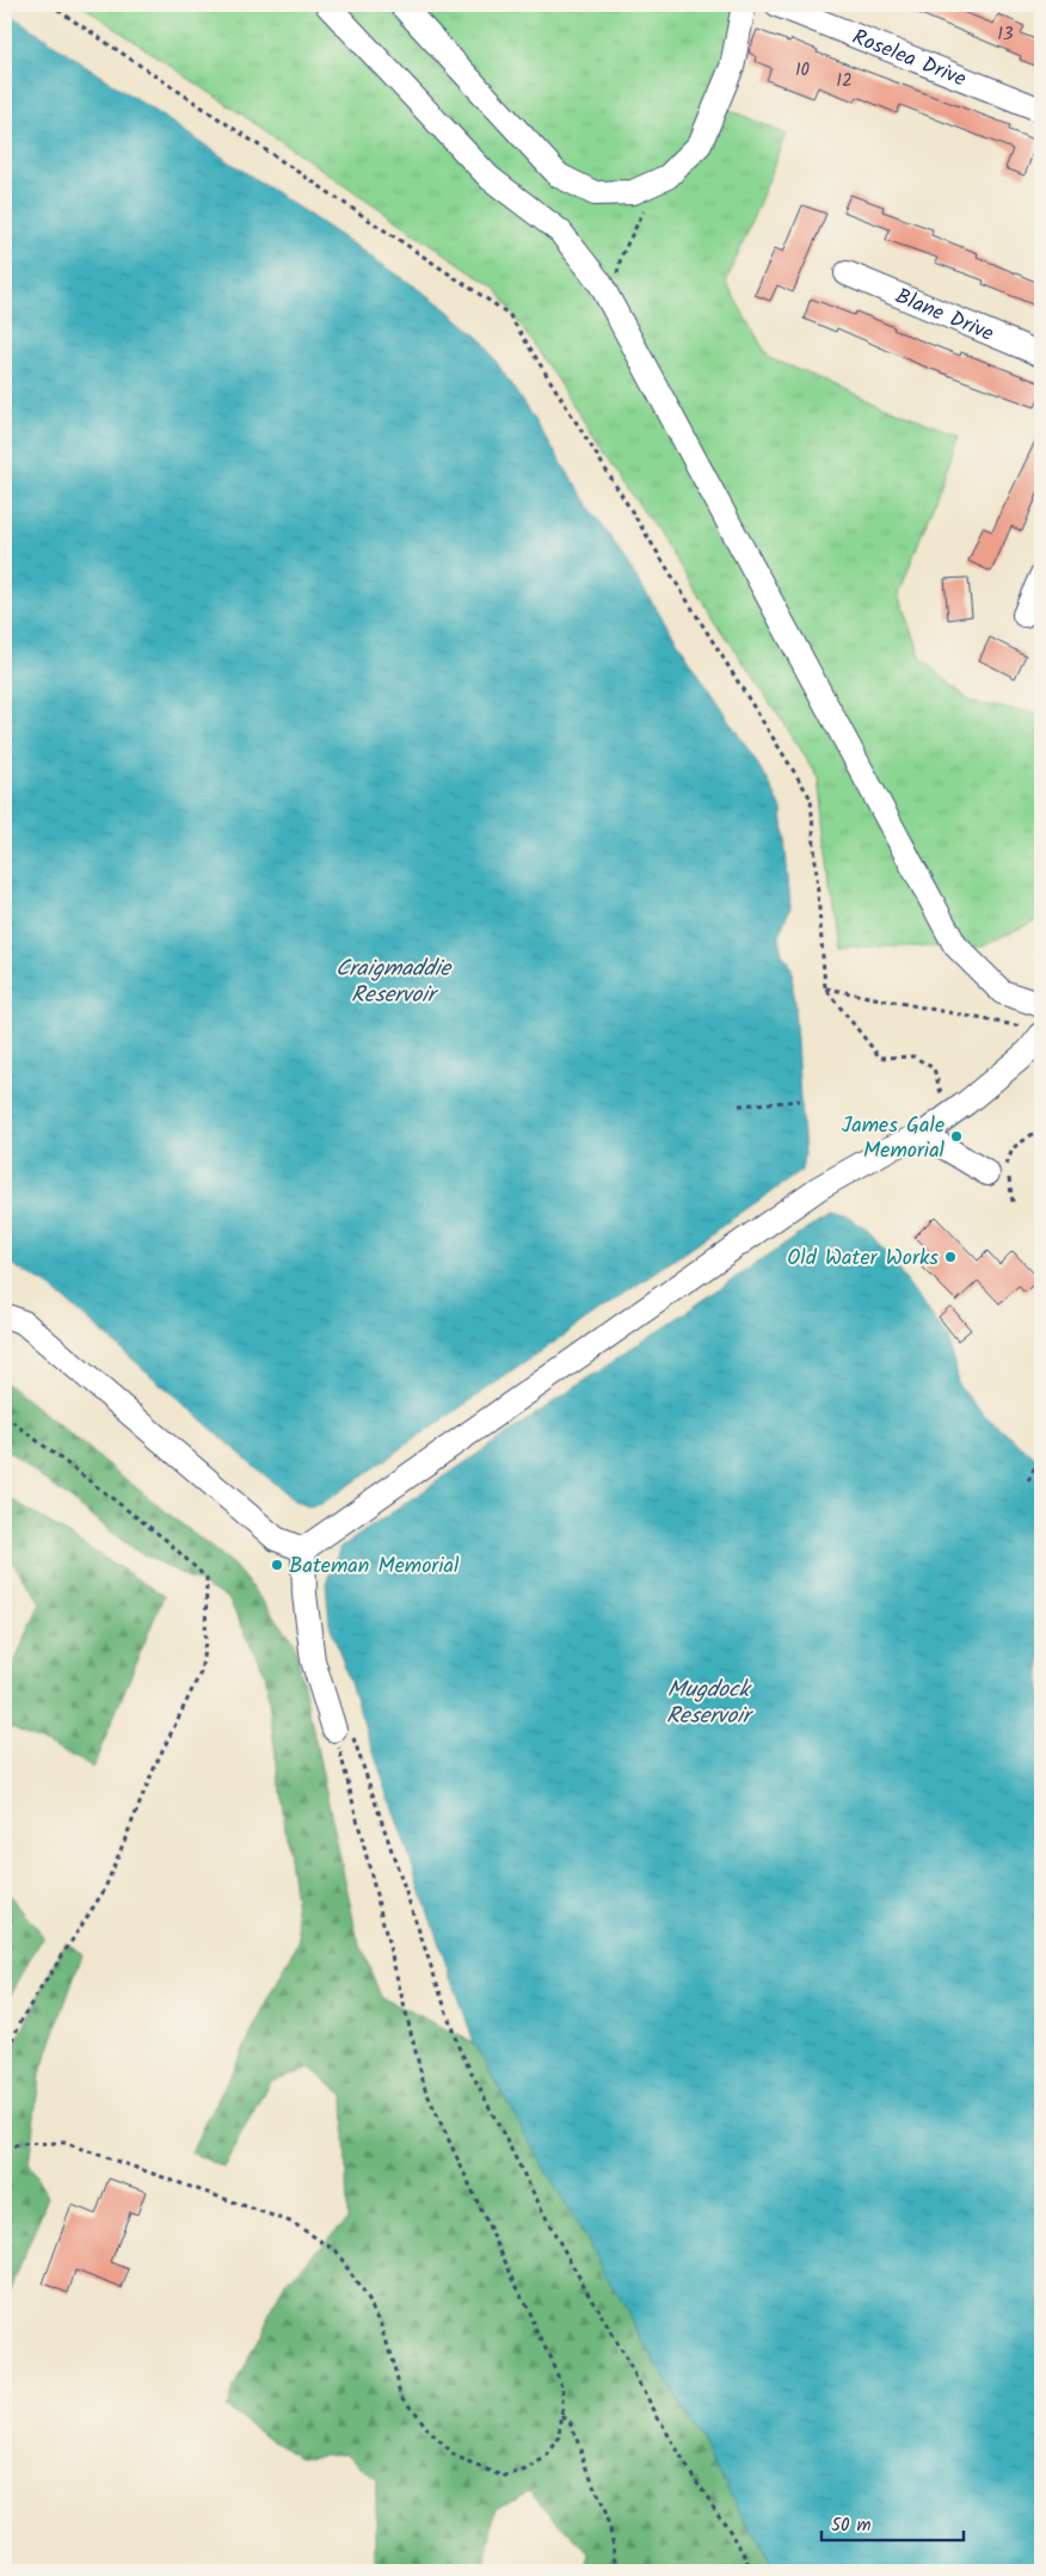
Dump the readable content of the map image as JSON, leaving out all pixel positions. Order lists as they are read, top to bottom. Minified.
{"streets":{"street":["Roselea Drive","Blane Drive"]},"water":["Craigmaddie Reservoir","Mugdock Reservoir"],"places":["James Gale Memorial","Old Water Works","Bateman Memorial"],"house_numbers":["13","10","12"],"scale_bar":"50 m"}
